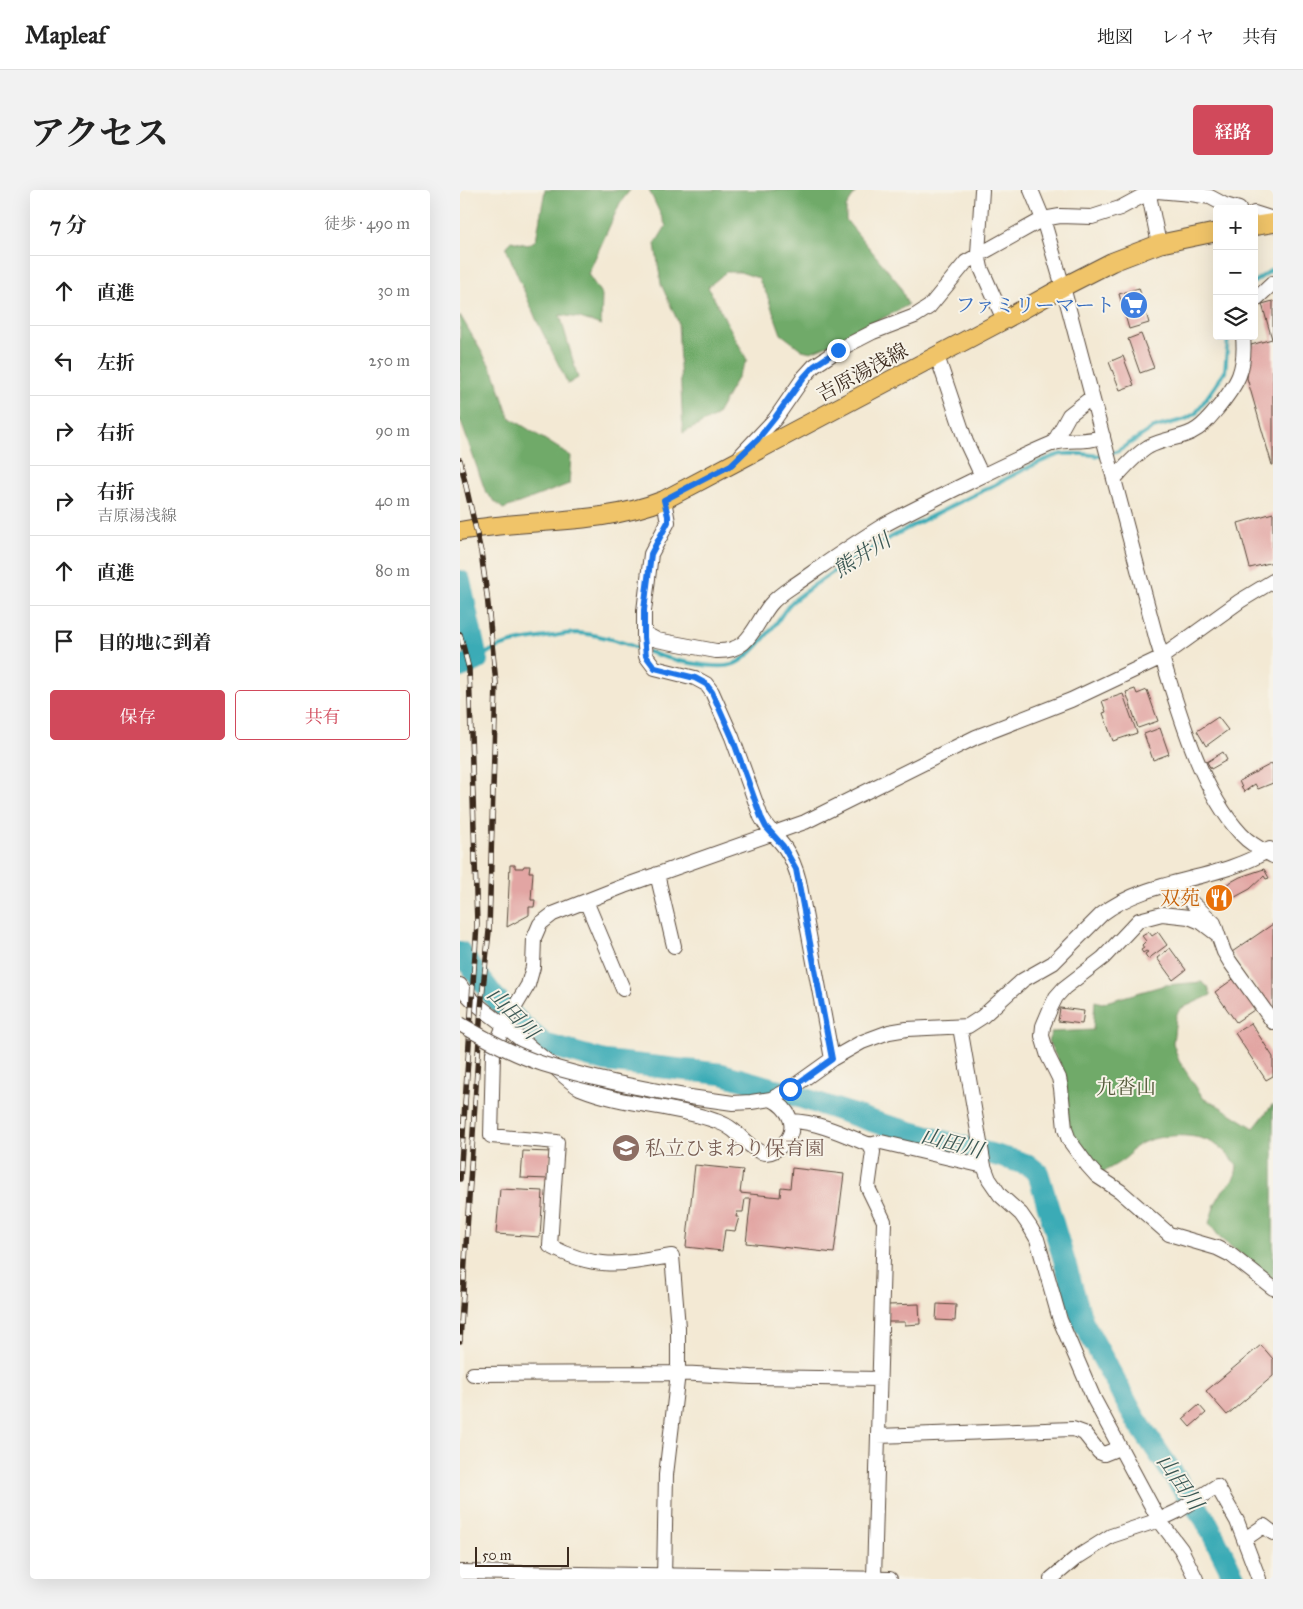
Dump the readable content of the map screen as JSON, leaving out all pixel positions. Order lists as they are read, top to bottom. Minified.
{"streets":{"main road":["吉原湯浅線"]},"water":["熊井川","山田川"],"parks":["九沓山"],"places":{"supermarket":["ファミリーマート"],"restaurant":["双苑"],"school or university":["私立ひまわり保育園"]},"scale_bar":"50 m","page":{"header":"Mapleaf","nav":["地図","レイヤ","共有"],"title":"アクセス","buttons":["経路",["保存","共有"]],"heading":["7 分","徒歩 · 490 m"],"map_buttons":["+","−"],"list":[["直進","30 m"],["左折","250 m"],["右折","90 m"],["右折","吉原湯浅線","40 m"],["直進","80 m"],"目的地に到着"],"scale":"50 m"}}
